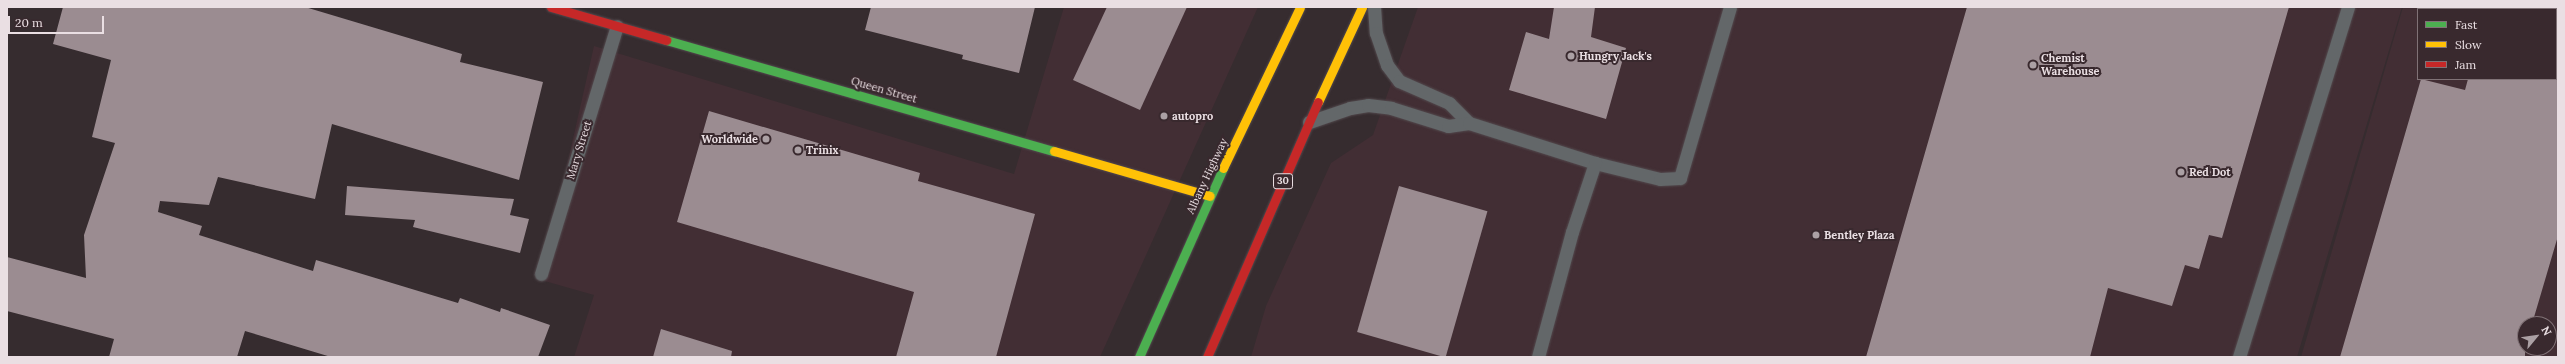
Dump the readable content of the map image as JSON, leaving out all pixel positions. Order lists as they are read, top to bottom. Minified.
{"streets":{"main road":["Queen Street","Albany Highway","30"],"lane":["Mary Street"]},"crossings":[["Queen Street","Mary Street"],["Queen Street","Albany Highway"]],"places":["Hungry Jack's","Chemist Warehouse","autopro","Worldwide","Trinix","Red Dot","Bentley Plaza"],"legend":["Fast","Slow","Jam"],"scale_bar":"20 m","north":"top right"}
